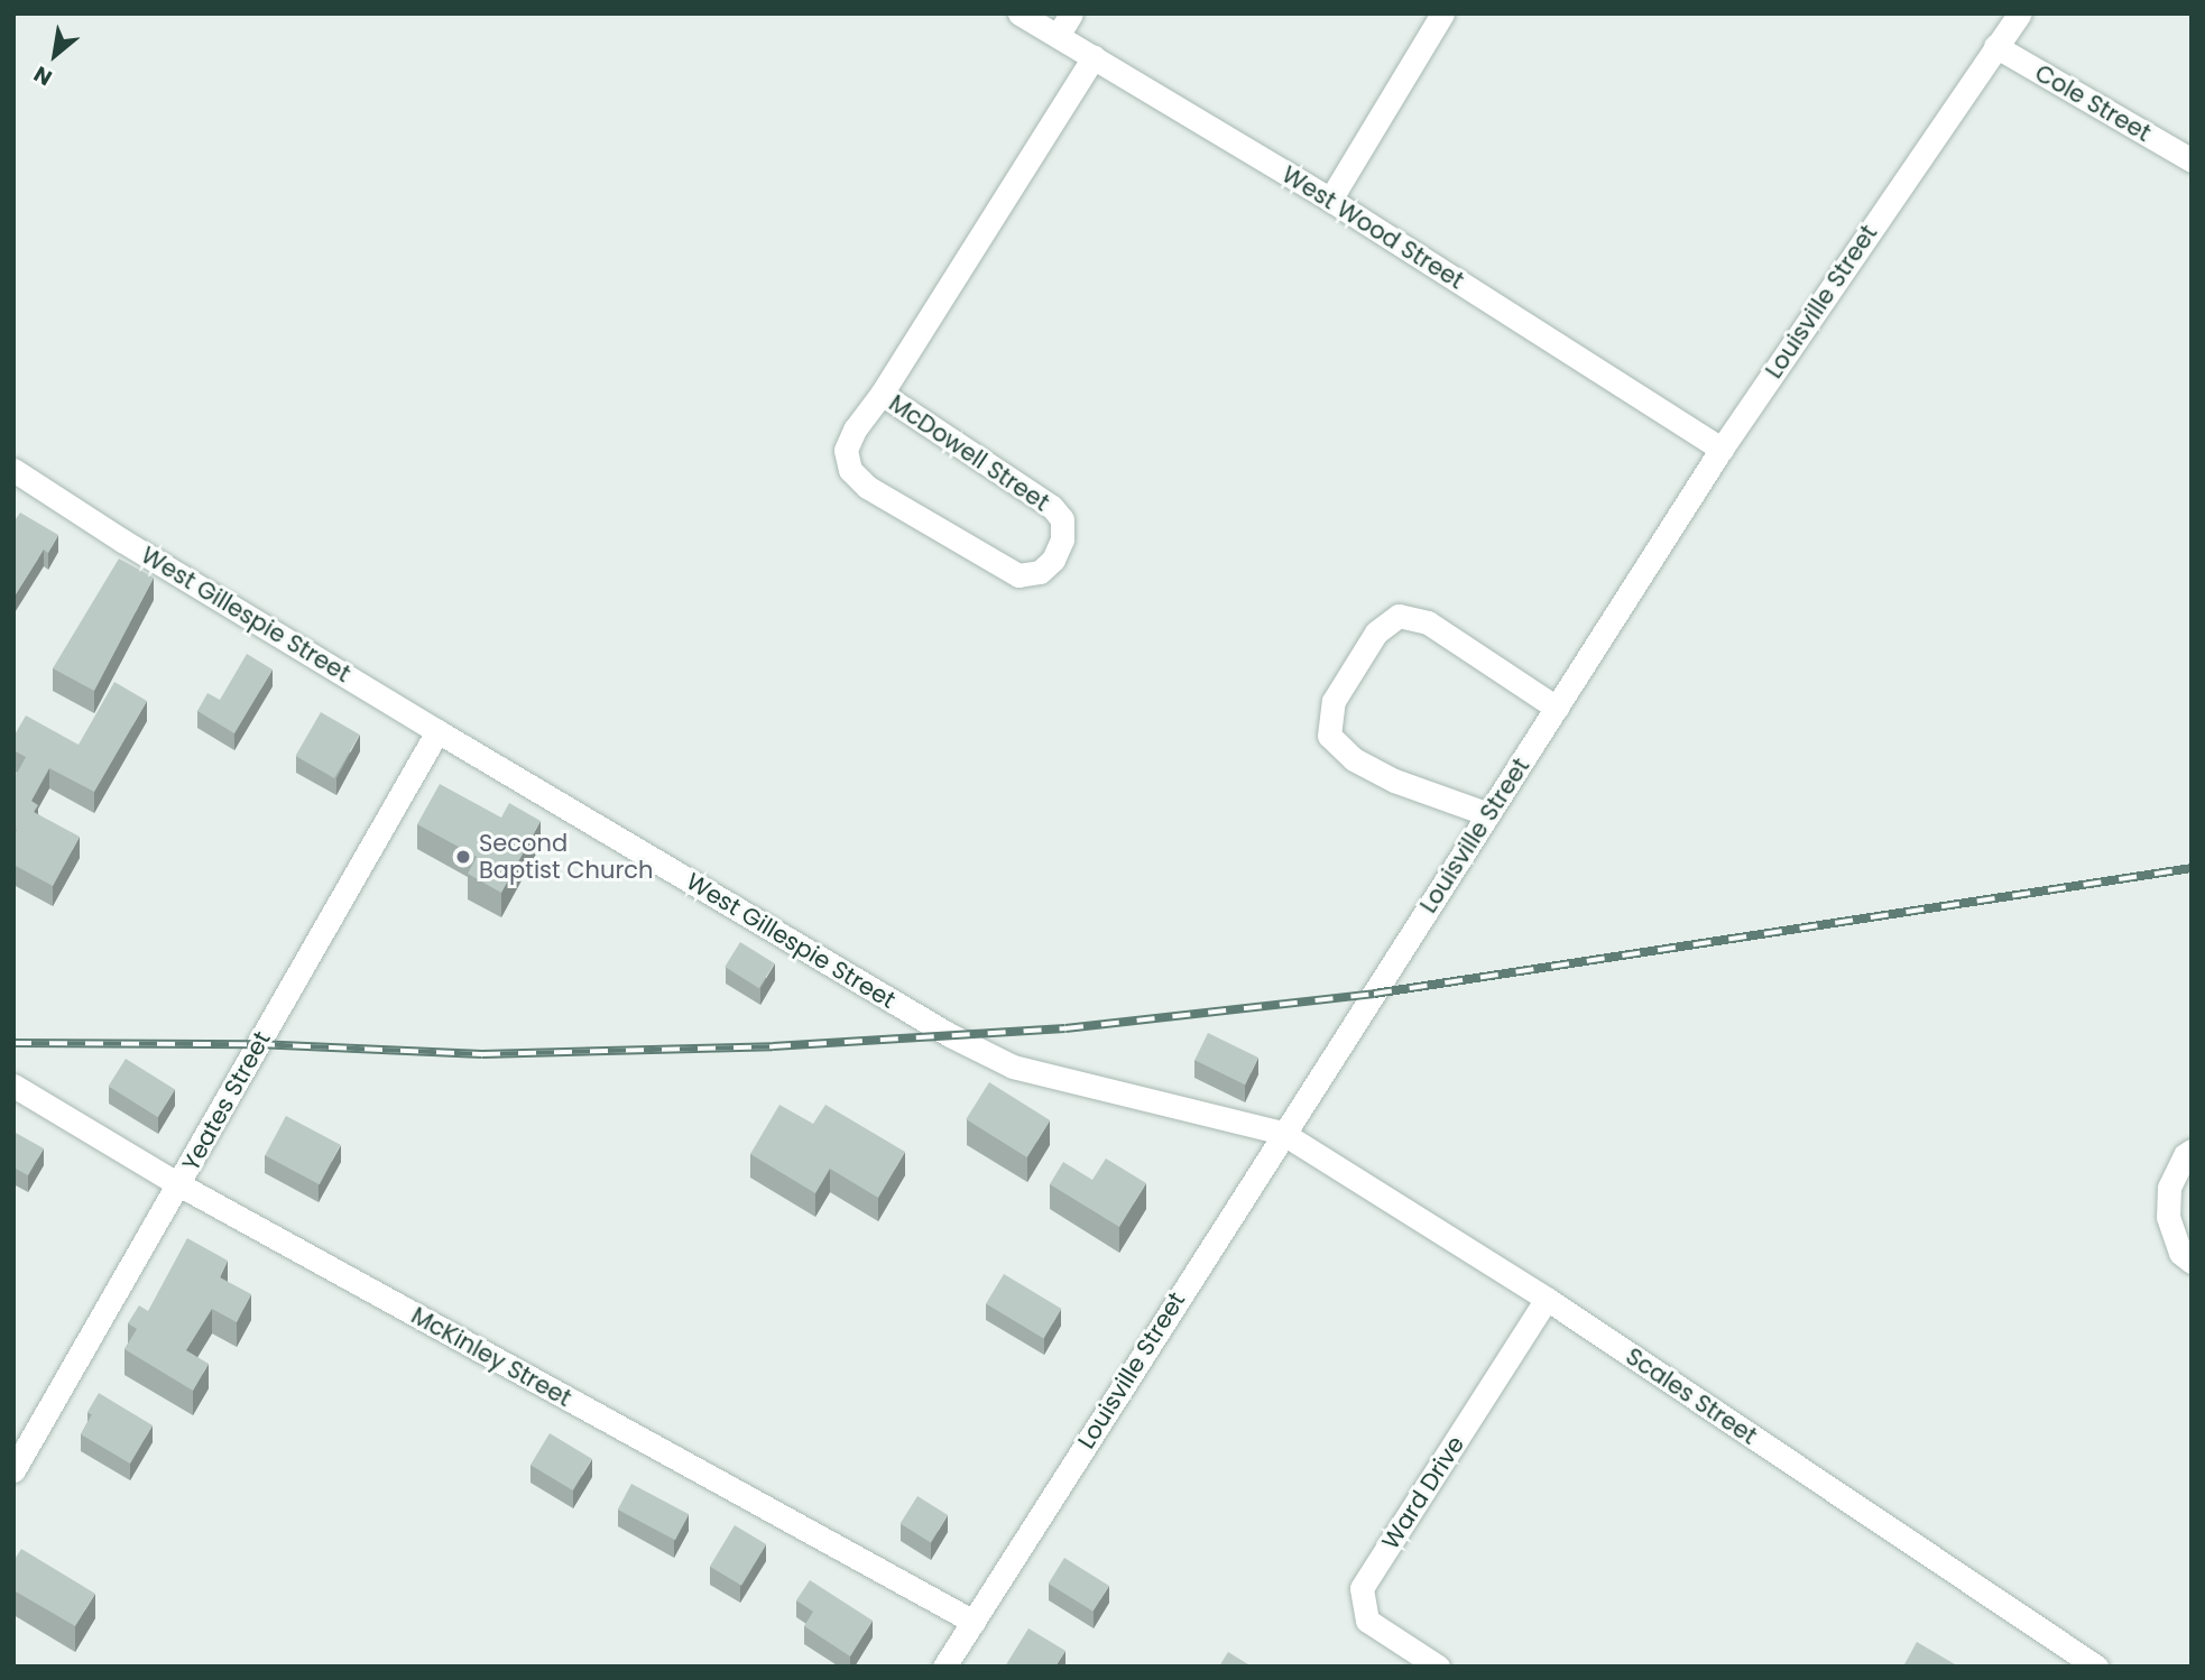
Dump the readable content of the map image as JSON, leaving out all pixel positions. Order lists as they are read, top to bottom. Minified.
{"streets":{"street":["Cole Street","West Wood Street","Louisville Street","McDowell Street","West Gillespie Street","Yeates Street","McKinley Street","Scales Street","Ward Drive"]},"crossings":[["Cole Street","Louisville Street"],["West Wood Street","Louisville Street"],["West Wood Street","McDowell Street"],["Louisville Street","West Gillespie Street"],["Louisville Street","McKinley Street"],["Louisville Street","Scales Street"],["West Gillespie Street","Yeates Street"],["West Gillespie Street","Scales Street"],["Yeates Street","McKinley Street"],["Scales Street","Ward Drive"]],"places":["Second Baptist Church"],"north":"bottom left"}
